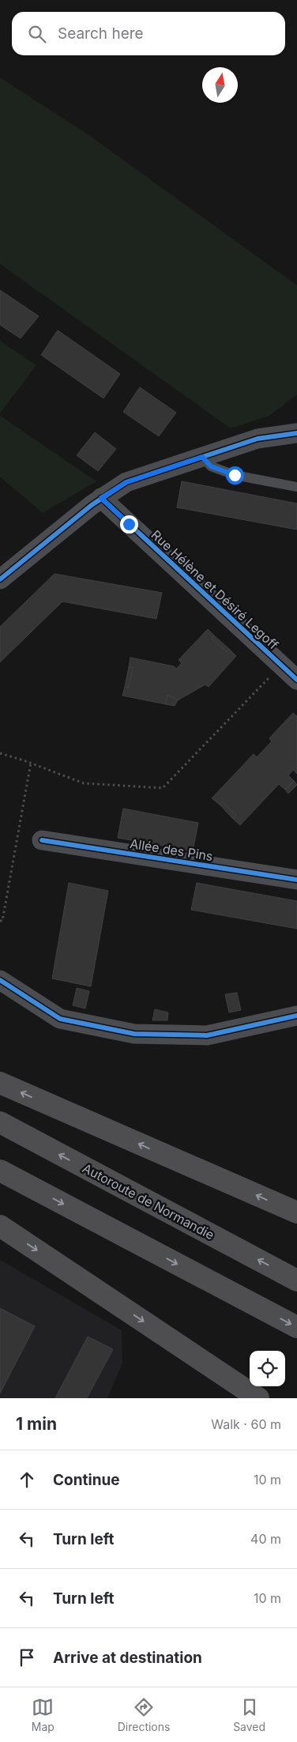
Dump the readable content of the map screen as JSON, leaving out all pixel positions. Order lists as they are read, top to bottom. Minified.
{"streets":{"highway":["Autoroute de Normandie"],"street":["Rue Hélène et Désiré Legoff","Allée des Pins"]},"north":"top","page":{"search":"Search here","heading":["1 min","Walk · 60 m"],"list":[["Continue","10 m"],["Turn left","40 m"],["Turn left","10 m"],"Arrive at destination"],"nav":["Map","Directions","Saved"]}}
